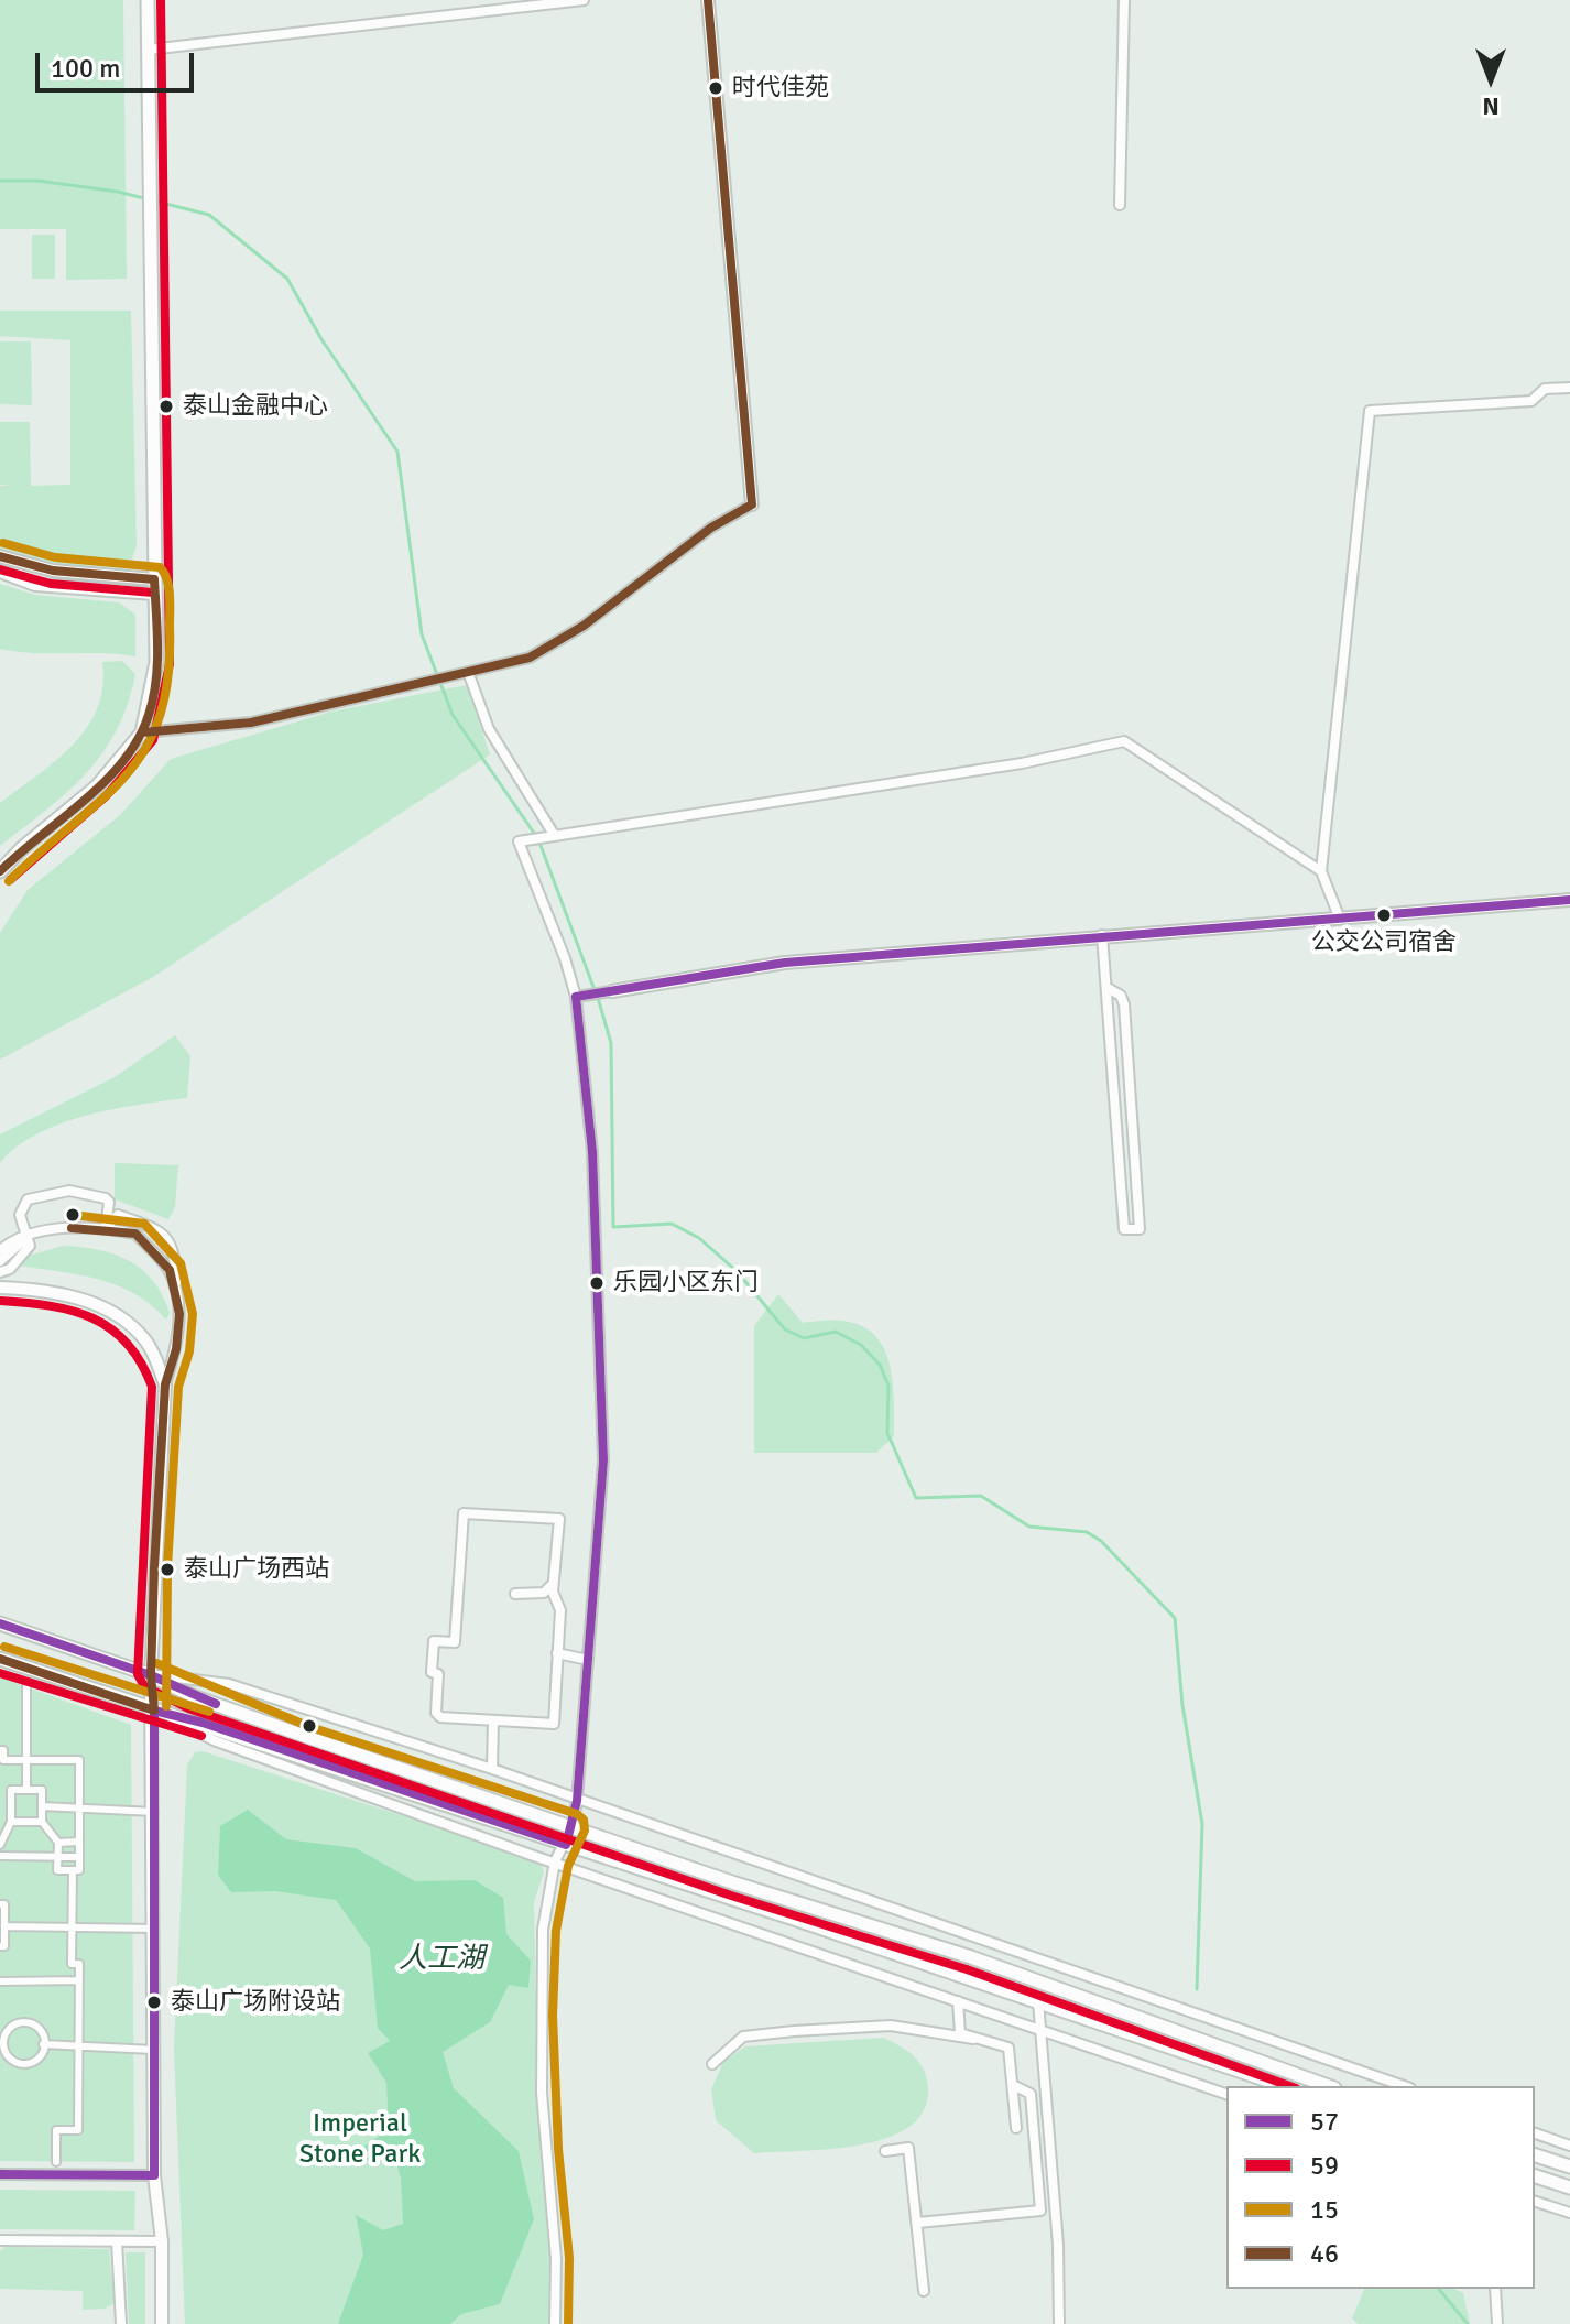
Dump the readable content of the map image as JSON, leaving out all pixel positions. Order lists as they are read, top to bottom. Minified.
{"water":["人工湖"],"parks":["Imperial Stone Park"],"places":["时代佳苑","泰山金融中心","公交公司宿舍","乐园小区东门","泰山广场西站","泰山广场附设站"],"lines":["transit line 59","transit line 46","transit line 15","transit line 57"],"legend":["57","59","15","46"],"scale_bar":"100 m","north":"bottom"}
